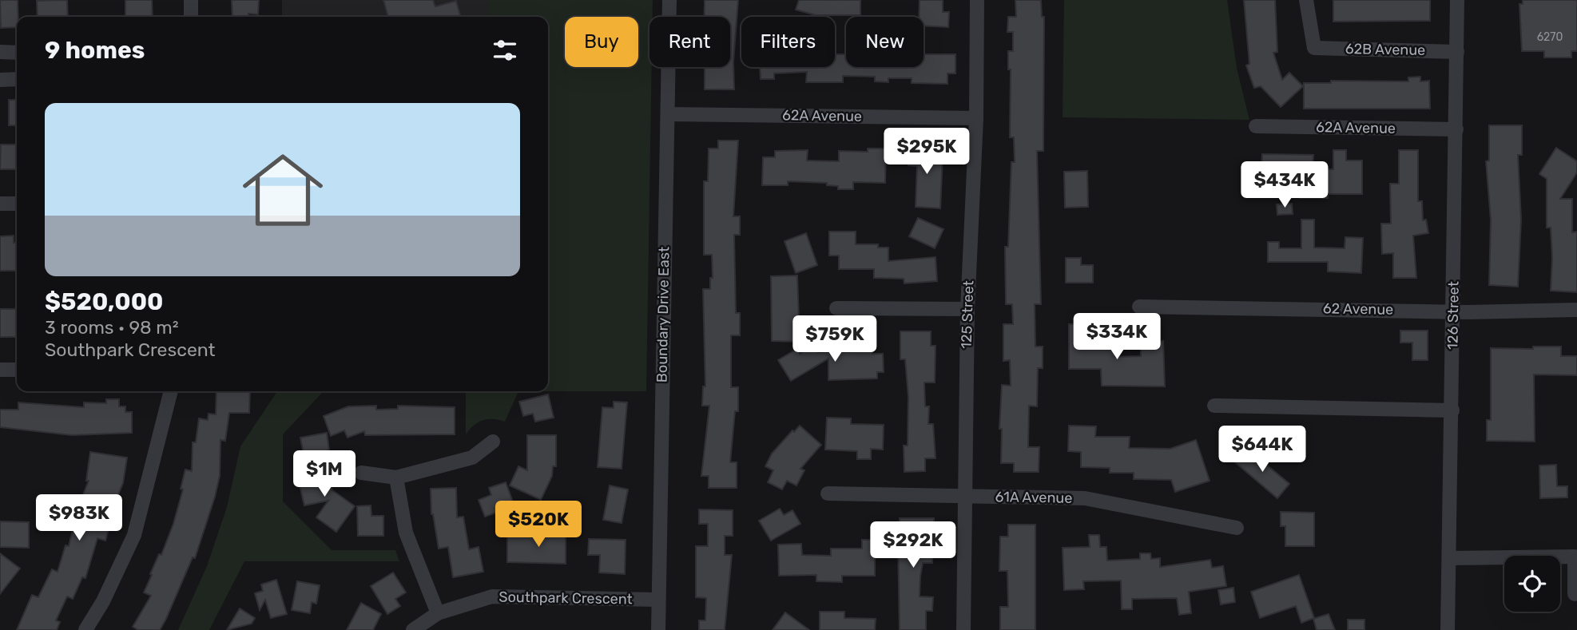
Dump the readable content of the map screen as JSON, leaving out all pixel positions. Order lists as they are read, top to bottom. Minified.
{"streets":{"street":["62B Avenue","62A Avenue","62 Avenue","Boundary Drive East","125 Street","126 Street","61A Avenue","Southpark Crescent"]},"crossings":[["62B Avenue","126 Street"],["62A Avenue","Boundary Drive East"],["62A Avenue","125 Street"],["62A Avenue","126 Street"],["62 Avenue","126 Street"],["Boundary Drive East","Southpark Crescent"],["125 Street","61A Avenue"]],"house_numbers":["6270"],"page":{"chip":["Buy","Rent","Filters","New"],"heading":"9 homes","list":[{"name":"$520,000","note":"3 rooms · 98 m² · Southpark Crescent"}],"price":["$295K","$434K","$334K","$759K","$644K","$1M","$983K","$520K","$292K"]}}
